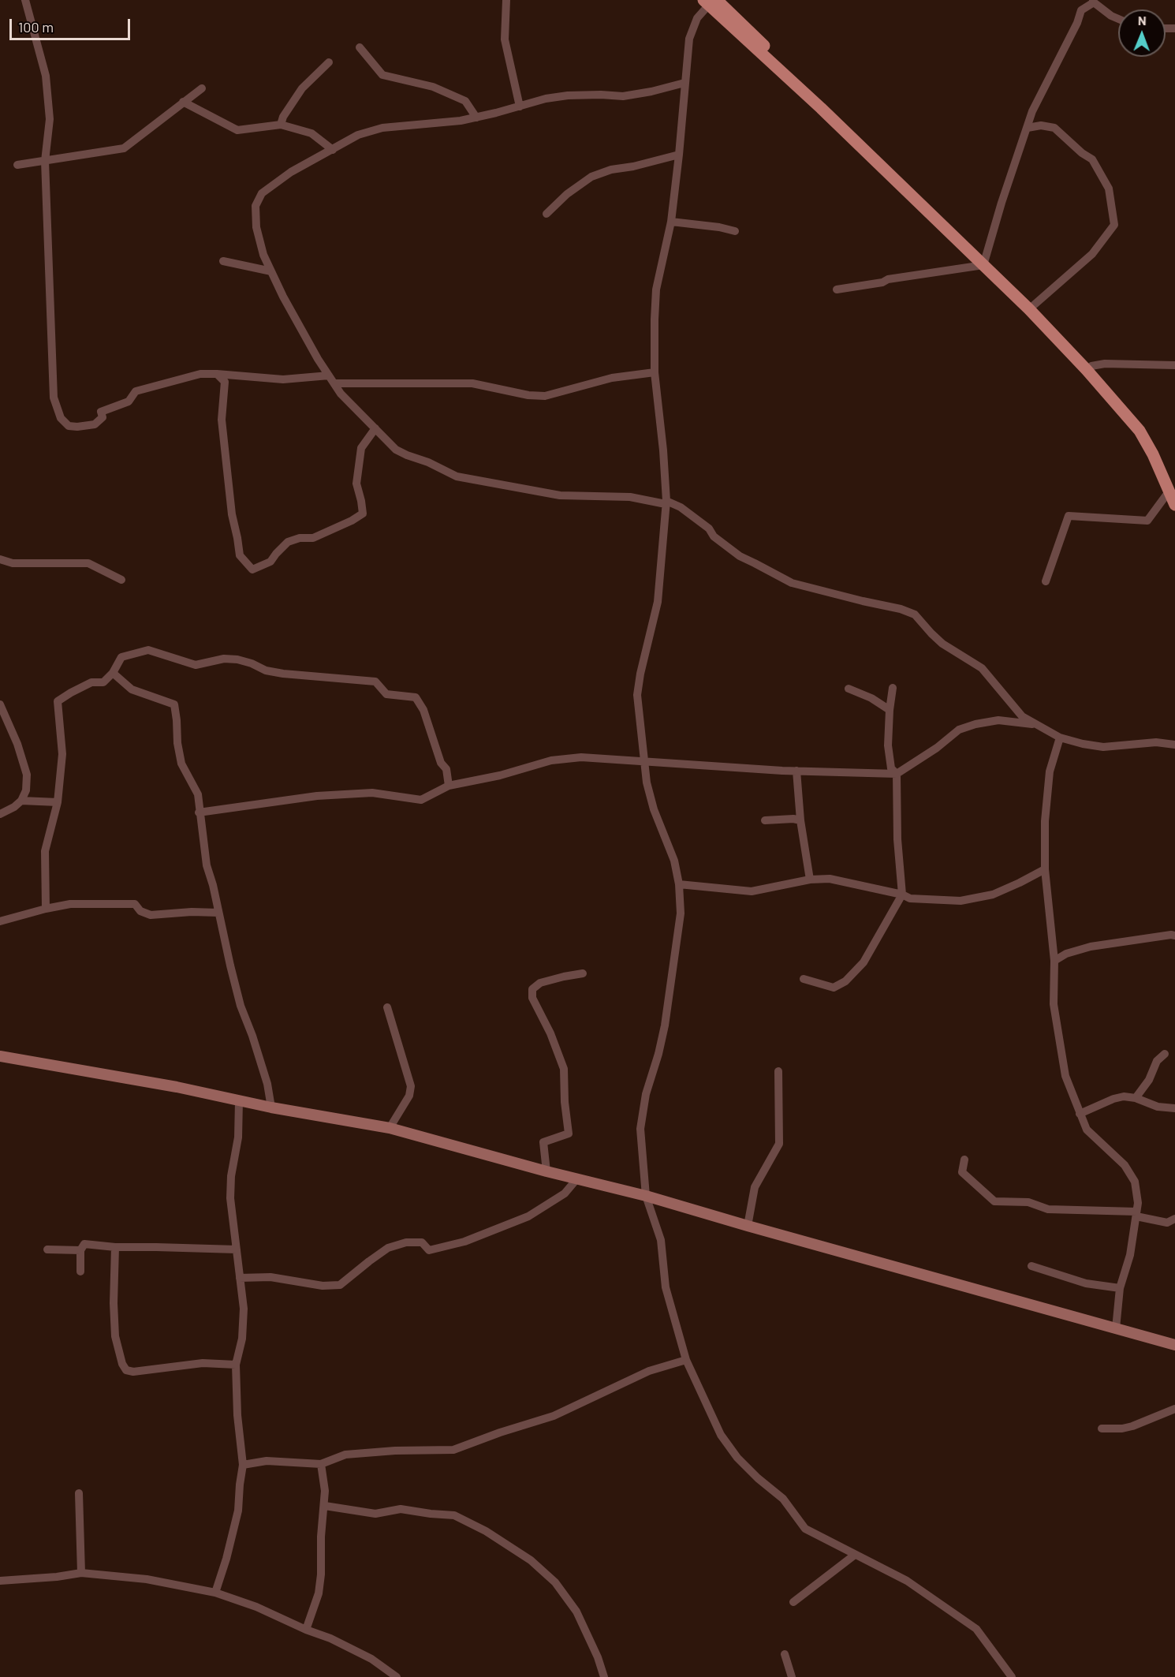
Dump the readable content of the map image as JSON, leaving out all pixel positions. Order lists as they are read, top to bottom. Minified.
{"scale_bar":"100 m","north":"top"}
